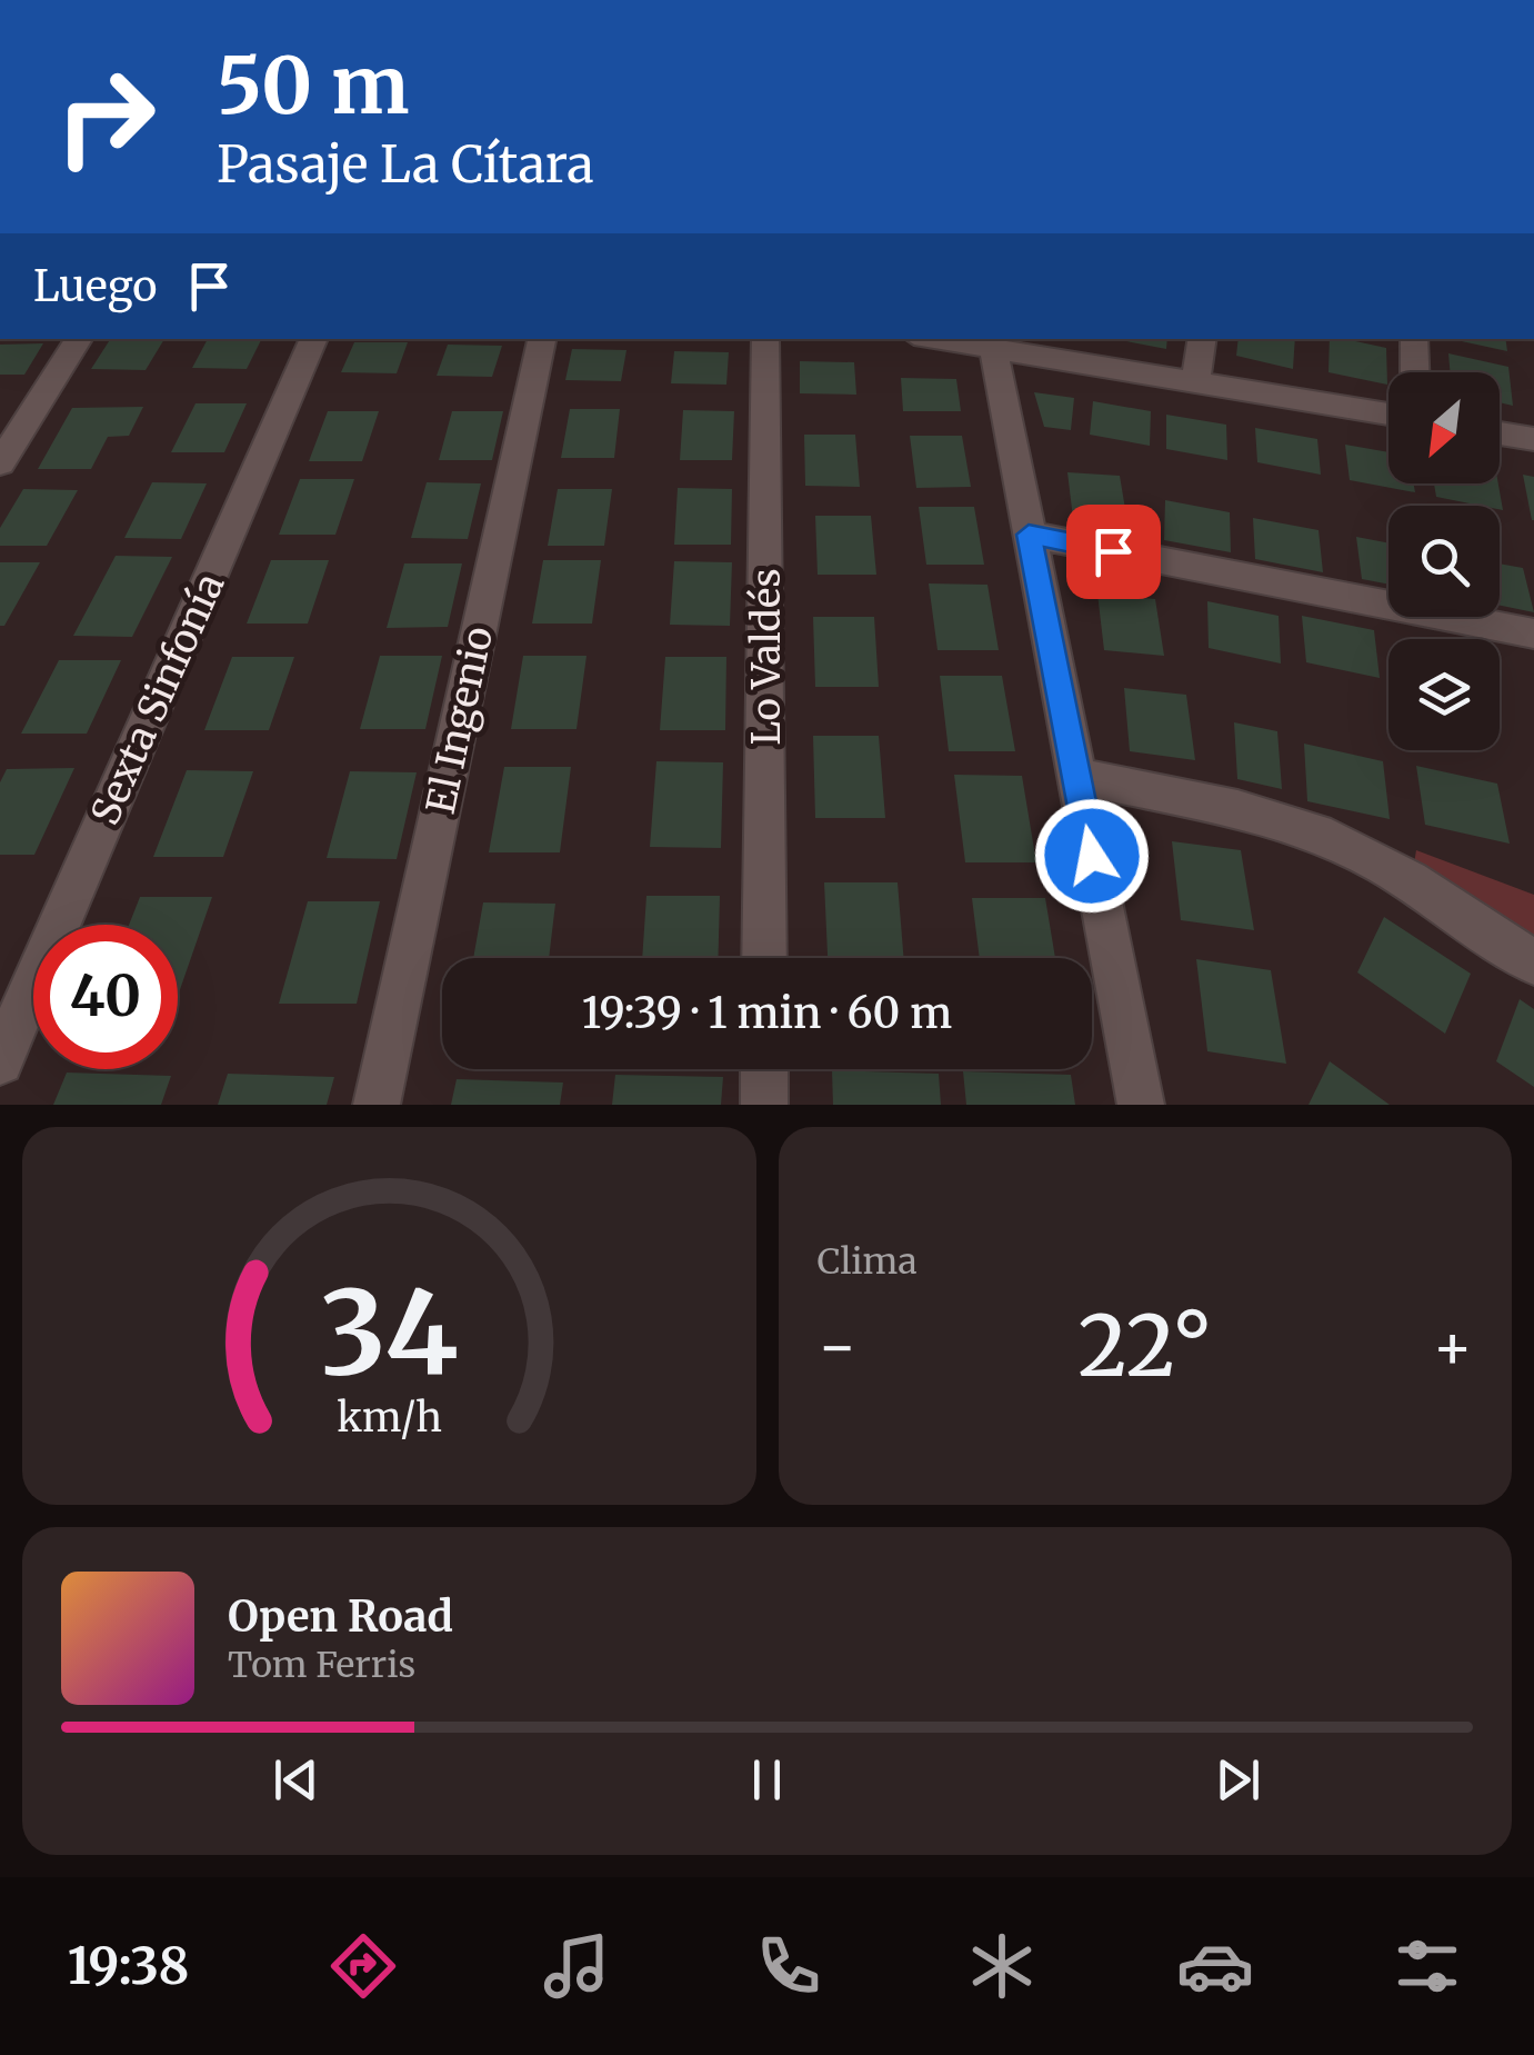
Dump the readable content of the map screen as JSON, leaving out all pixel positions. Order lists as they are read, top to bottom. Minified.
{"streets":{"street":["Lo Valdés","Sexta Sinfonía","El Ingenio"]},"north":"bottom left","page":{"turn":["50 m","Pasaje La Cítara"],"then":"Luego","limit":"40","trip":"19:39 · 1 min · 60 m","tile":"Clima","heat":["−","22°","+"],"song":["Open Road","Tom Ferris"],"tabs":"19:38","gauge":["34","km/h"]}}
